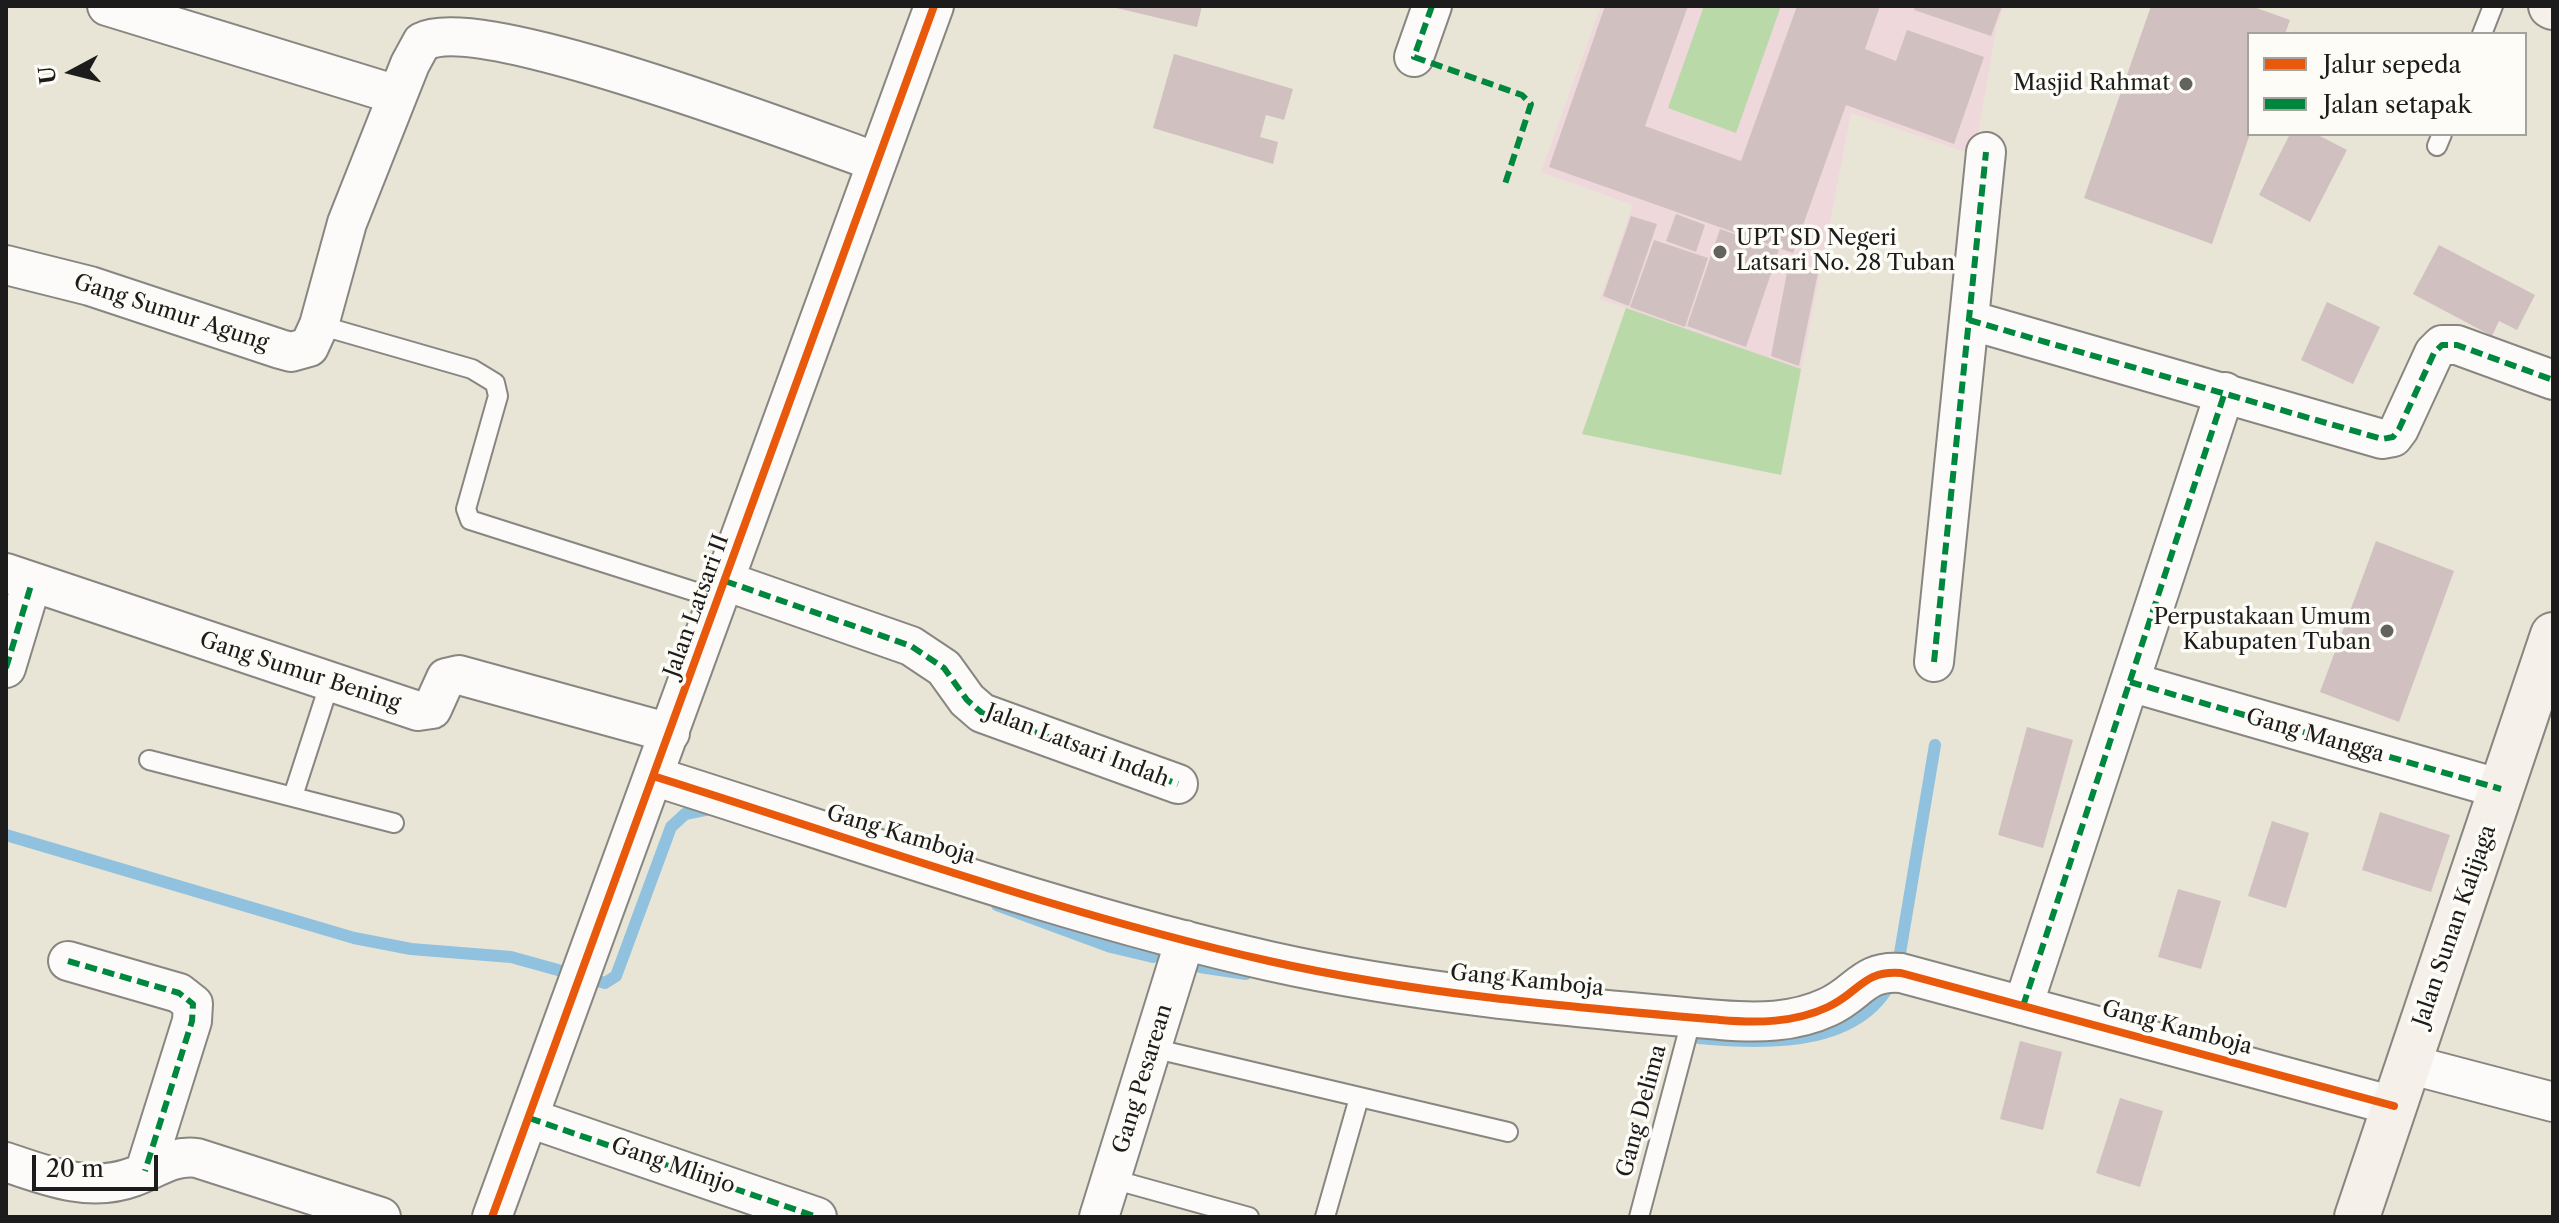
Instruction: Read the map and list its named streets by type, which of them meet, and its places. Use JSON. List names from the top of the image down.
{
  "streets": {
    "main road": ["Jalan Sunan Kalijaga"],
    "street": [
      "Gang Sumur Agung",
      "Jalan Latsari II",
      "Gang Sumur Bening",
      "Gang Mangga",
      "Jalan Latsari Indah",
      "Gang Kamboja",
      "Gang Pesarean",
      "Gang Mlinjo"
    ],
    "lane": ["Gang Delima"]
  },
  "crossings": [
    ["Gang Sumur Agung", "Jalan Latsari II"],
    ["Jalan Latsari II", "Gang Sumur Bening"],
    ["Jalan Latsari II", "Jalan Latsari Indah"],
    ["Jalan Latsari II", "Gang Kamboja"],
    ["Jalan Latsari II", "Gang Mlinjo"],
    ["Gang Mangga", "Jalan Sunan Kalijaga"],
    ["Gang Kamboja", "Jalan Sunan Kalijaga"],
    ["Gang Kamboja", "Gang Pesarean"],
    ["Gang Kamboja", "Gang Delima"]
  ],
  "places": ["Masjid Rahmat", "UPT SD Negeri Latsari No. 28 Tuban", "Perpustakaan Umum Kabupaten Tuban"],
  "legend": ["Jalur sepeda", "Jalan setapak"],
  "scale_bar": "20 m",
  "north": "left"
}
